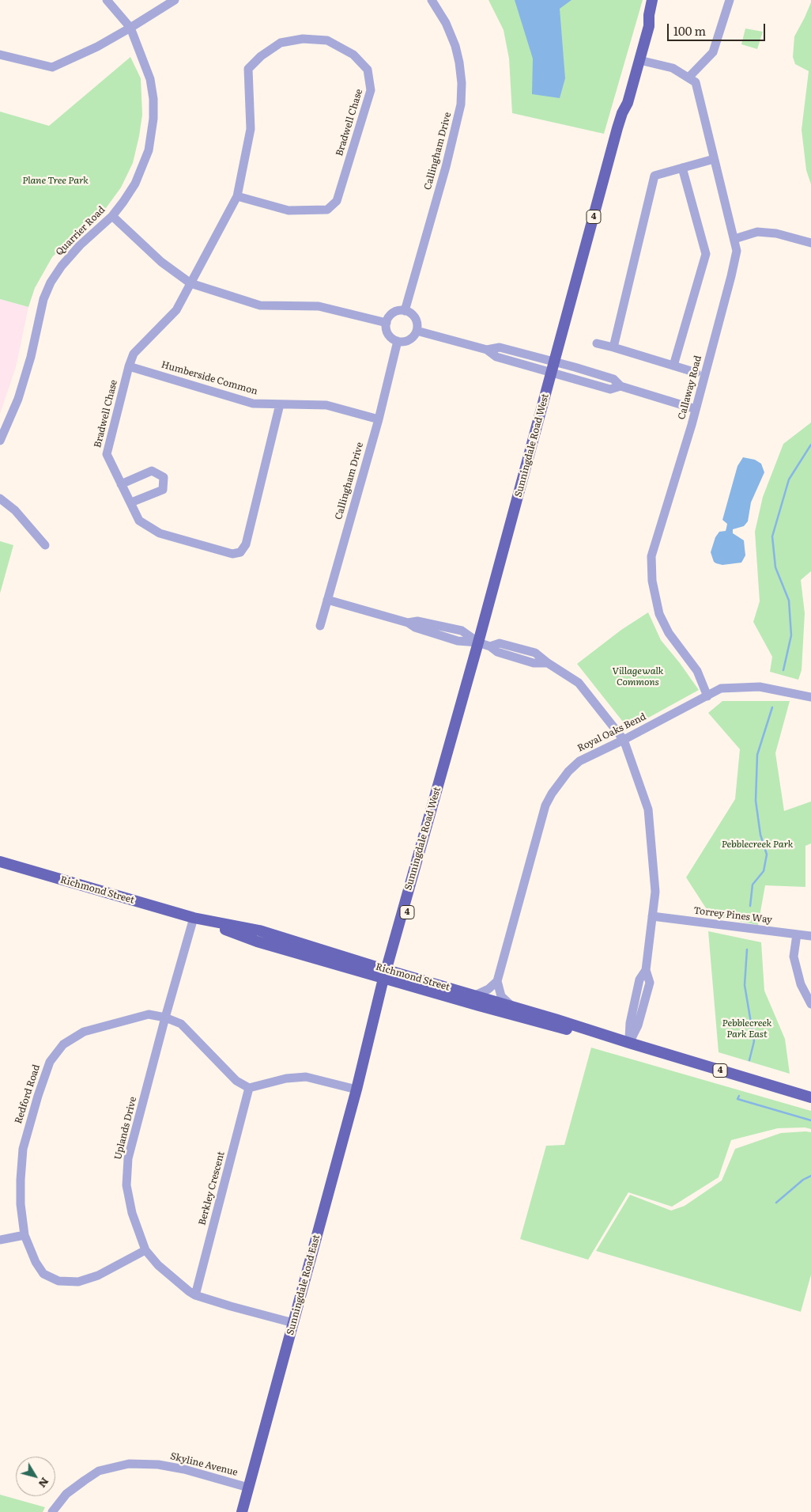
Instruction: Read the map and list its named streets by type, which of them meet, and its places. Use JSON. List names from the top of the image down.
{
  "streets": {
    "main road": [
      "4",
      "Sunningdale Road West",
      "Richmond Street",
      "Sunningdale Road East"
    ],
    "street": [
      "Bradwell Chase",
      "Callingham Drive",
      "Quarrier Road",
      "Humberside Common",
      "Callaway Road",
      "Royal Oaks Bend",
      "Torrey Pines Way",
      "Redford Road",
      "Uplands Drive",
      "Berkley Crescent",
      "Skyline Avenue"
    ]
  },
  "crossings": [
    ["Bradwell Chase", "Humberside Common"],
    ["Callingham Drive", "Humberside Common"],
    ["Callaway Road", "Sunningdale Road West"],
    ["Callaway Road", "Royal Oaks Bend"],
    ["Sunningdale Road West", "Richmond Street"],
    ["Sunningdale Road West", "Sunningdale Road East"],
    ["Richmond Street", "Uplands Drive"],
    ["Richmond Street", "Sunningdale Road East"],
    ["Redford Road", "Uplands Drive"],
    ["Redford Road", "Berkley Crescent"],
    ["Uplands Drive", "Berkley Crescent"],
    ["Uplands Drive", "Sunningdale Road East"],
    ["Sunningdale Road East", "Skyline Avenue"]
  ],
  "parks": [
    "Plane Tree Park",
    "Villagewalk Commons",
    "Pebblecreek Park",
    "Pebblecreek Park East"
  ],
  "scale_bar": "100 m",
  "north": "bottom right"
}
